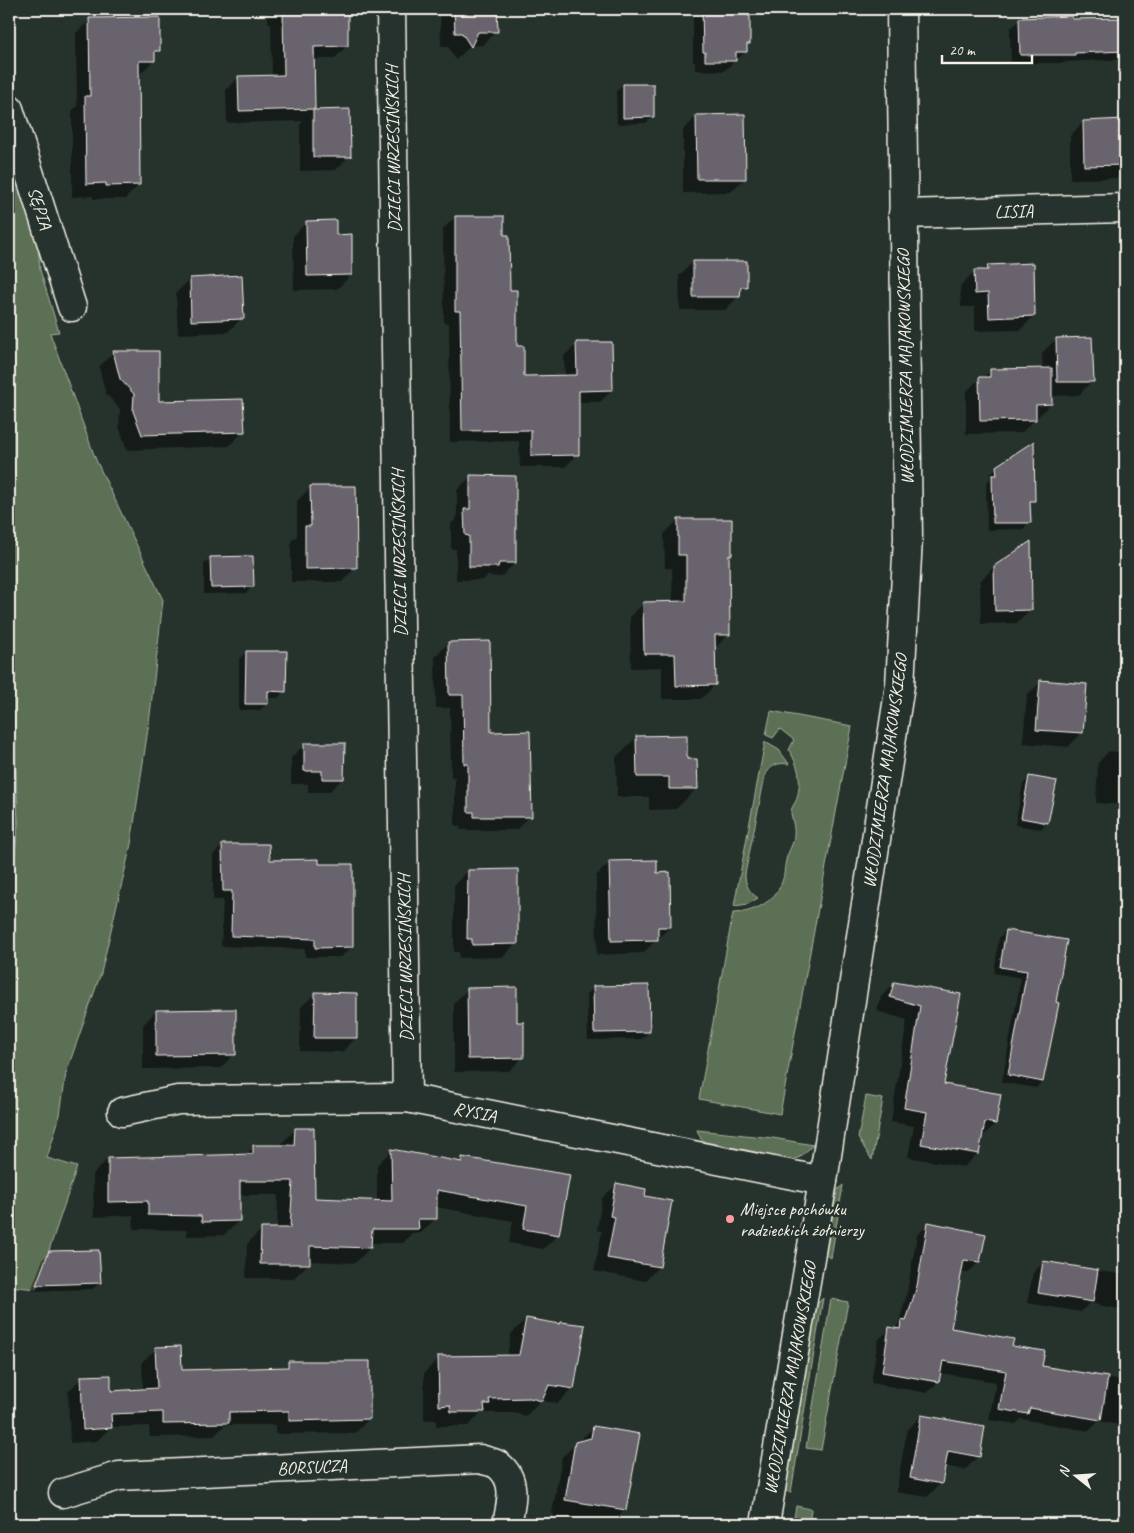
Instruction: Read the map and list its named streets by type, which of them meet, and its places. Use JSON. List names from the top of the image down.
{
  "streets": {
    "street": [
      "DZIECI WRZESIŃSKICH",
      "SĘPIA",
      "LISIA",
      "WŁODZIMIERZA MAJAKOWSKIEGO",
      "RYSIA",
      "BORSUCZA"
    ]
  },
  "crossings": [
    ["DZIECI WRZESIŃSKICH", "RYSIA"],
    ["LISIA", "WŁODZIMIERZA MAJAKOWSKIEGO"],
    ["WŁODZIMIERZA MAJAKOWSKIEGO", "RYSIA"]
  ],
  "places": ["Miejsce pochówku radzieckich żołnierzy"],
  "scale_bar": "20 m",
  "north": "left"
}
